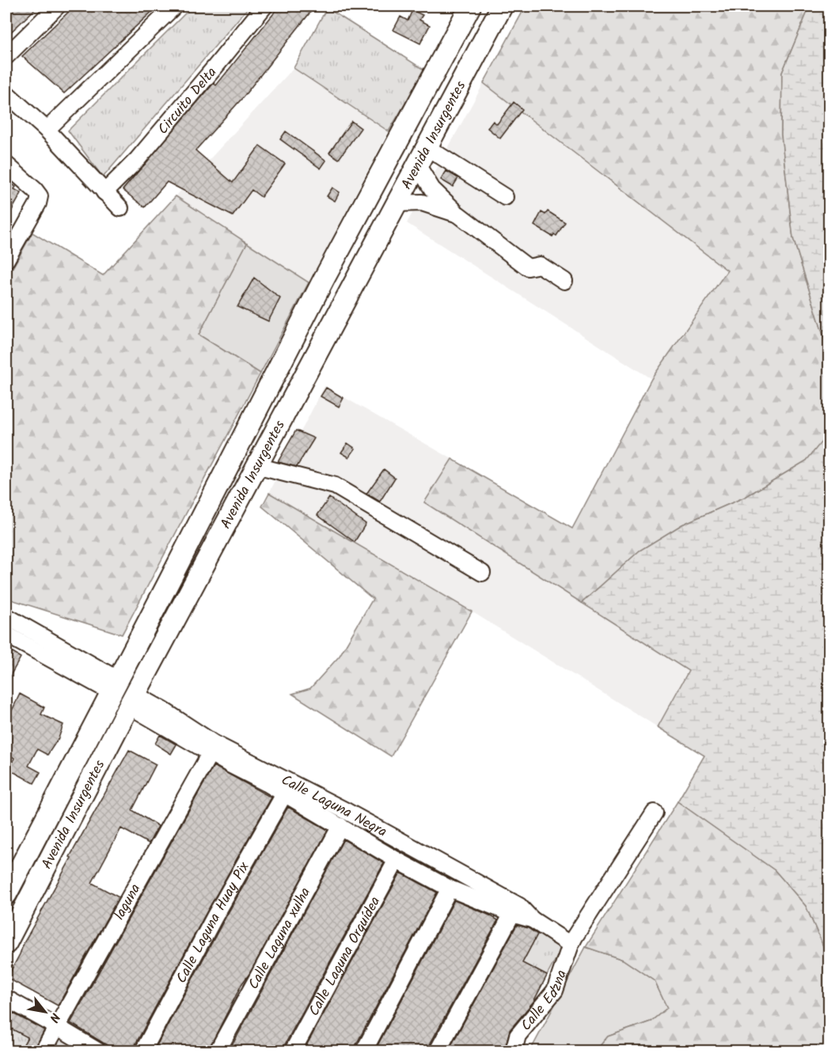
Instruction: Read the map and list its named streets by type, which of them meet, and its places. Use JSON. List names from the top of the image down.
{
  "streets": {
    "main road": ["Avenida Insurgentes"],
    "street": [
      "Circuito Delta",
      "Calle Laguna Negra",
      "laguna",
      "Calle Laguna Huay Pix",
      "Calle Laguna xulha",
      "Calle Laguna Orquídea",
      "Calle Edzna"
    ]
  },
  "crossings": [
    ["Avenida Insurgentes", "Calle Laguna Negra"],
    ["Calle Laguna Negra", "laguna"],
    ["Calle Laguna Negra", "Calle Laguna Huay Pix"],
    ["Calle Laguna Negra", "Calle Laguna xulha"],
    ["Calle Laguna Negra", "Calle Laguna Orquídea"],
    ["Calle Laguna Negra", "Calle Edzna"]
  ],
  "north": "bottom right"
}
